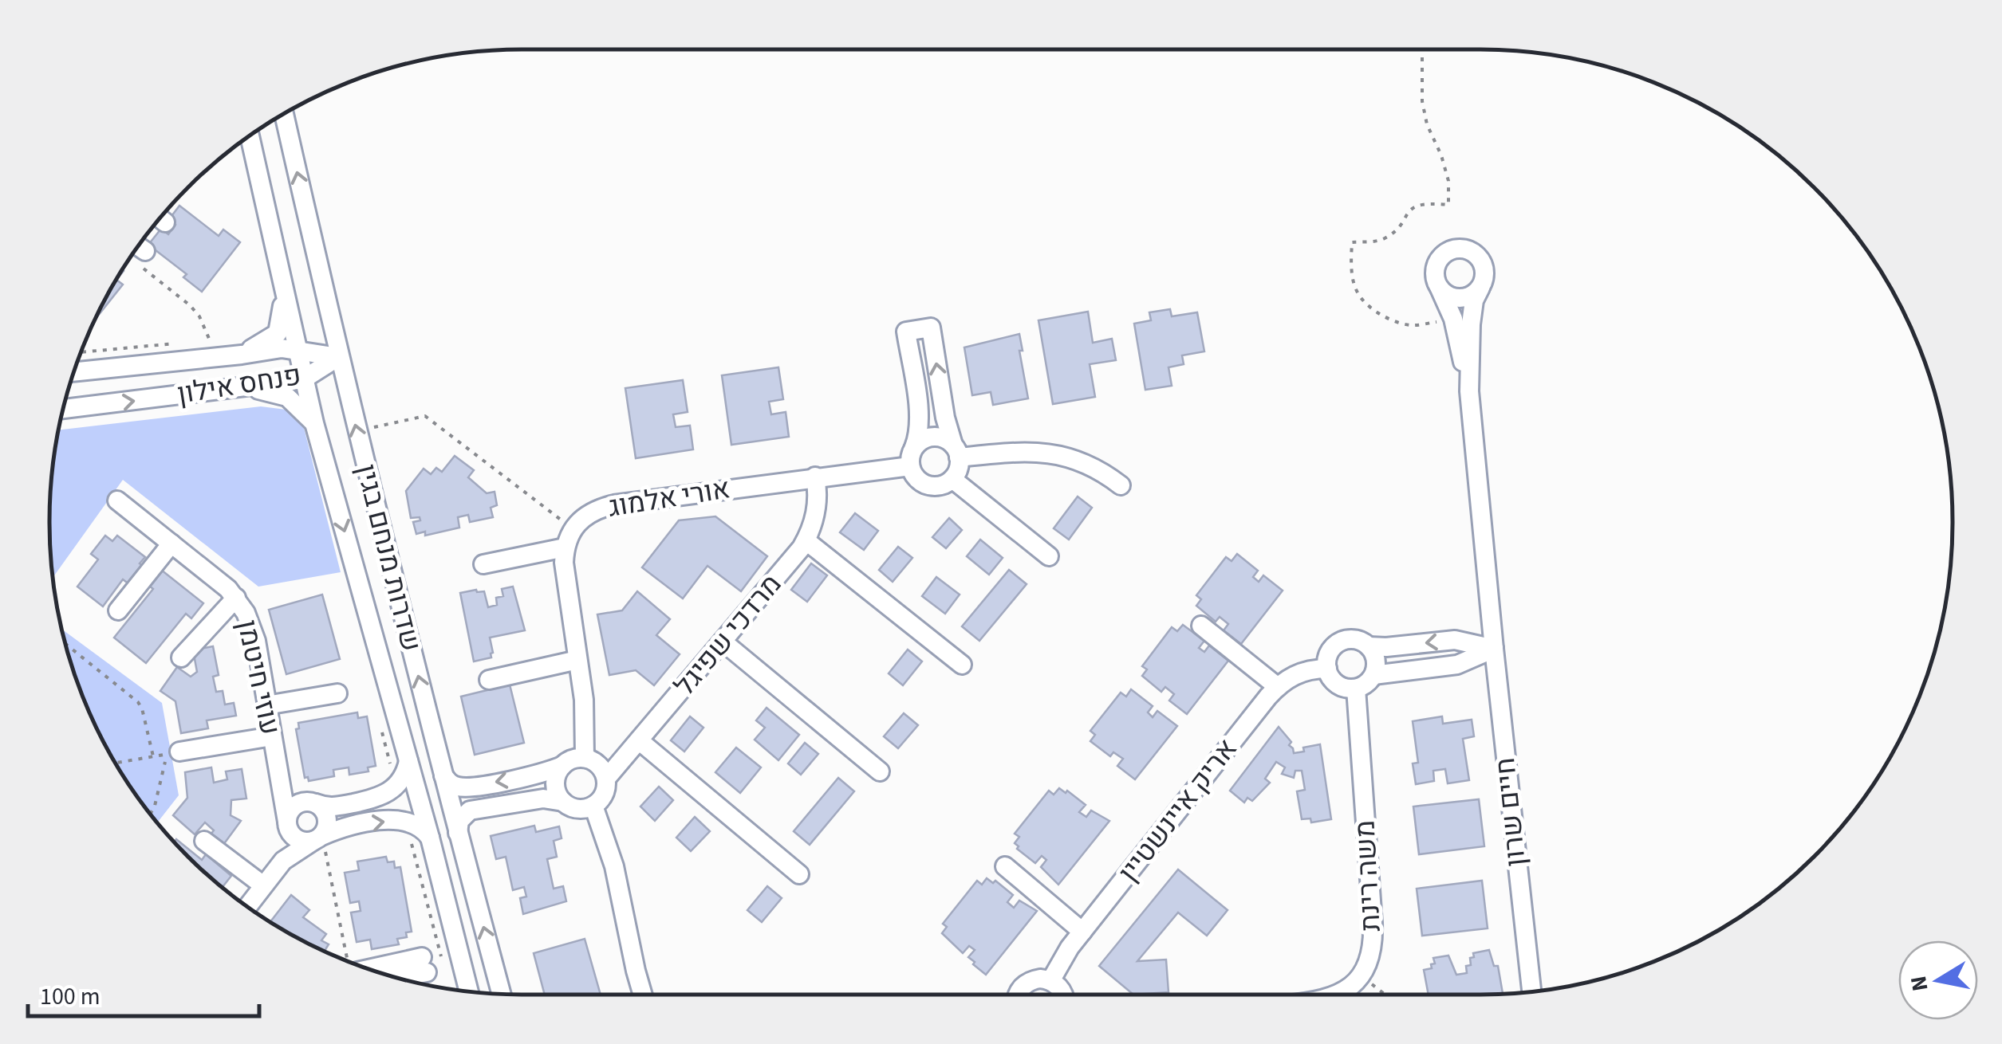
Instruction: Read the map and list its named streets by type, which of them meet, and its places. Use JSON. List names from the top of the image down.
{
  "streets": {
    "street": [
      "פנחס אילון",
      "אורי אלמוג",
      "שדרות מנחם בגין",
      "מרדכי שפיגל",
      "עוזי חיטמן",
      "אריק איינשטיין",
      "חיים שרון",
      "משה רינת"
    ]
  },
  "crossings": [
    ["פנחס אילון", "שדרות מנחם בגין"],
    ["אורי אלמוג", "מרדכי שפיגל"],
    ["אריק איינשטיין", "משה רינת"]
  ],
  "scale_bar": "100 m",
  "north": "left"
}
